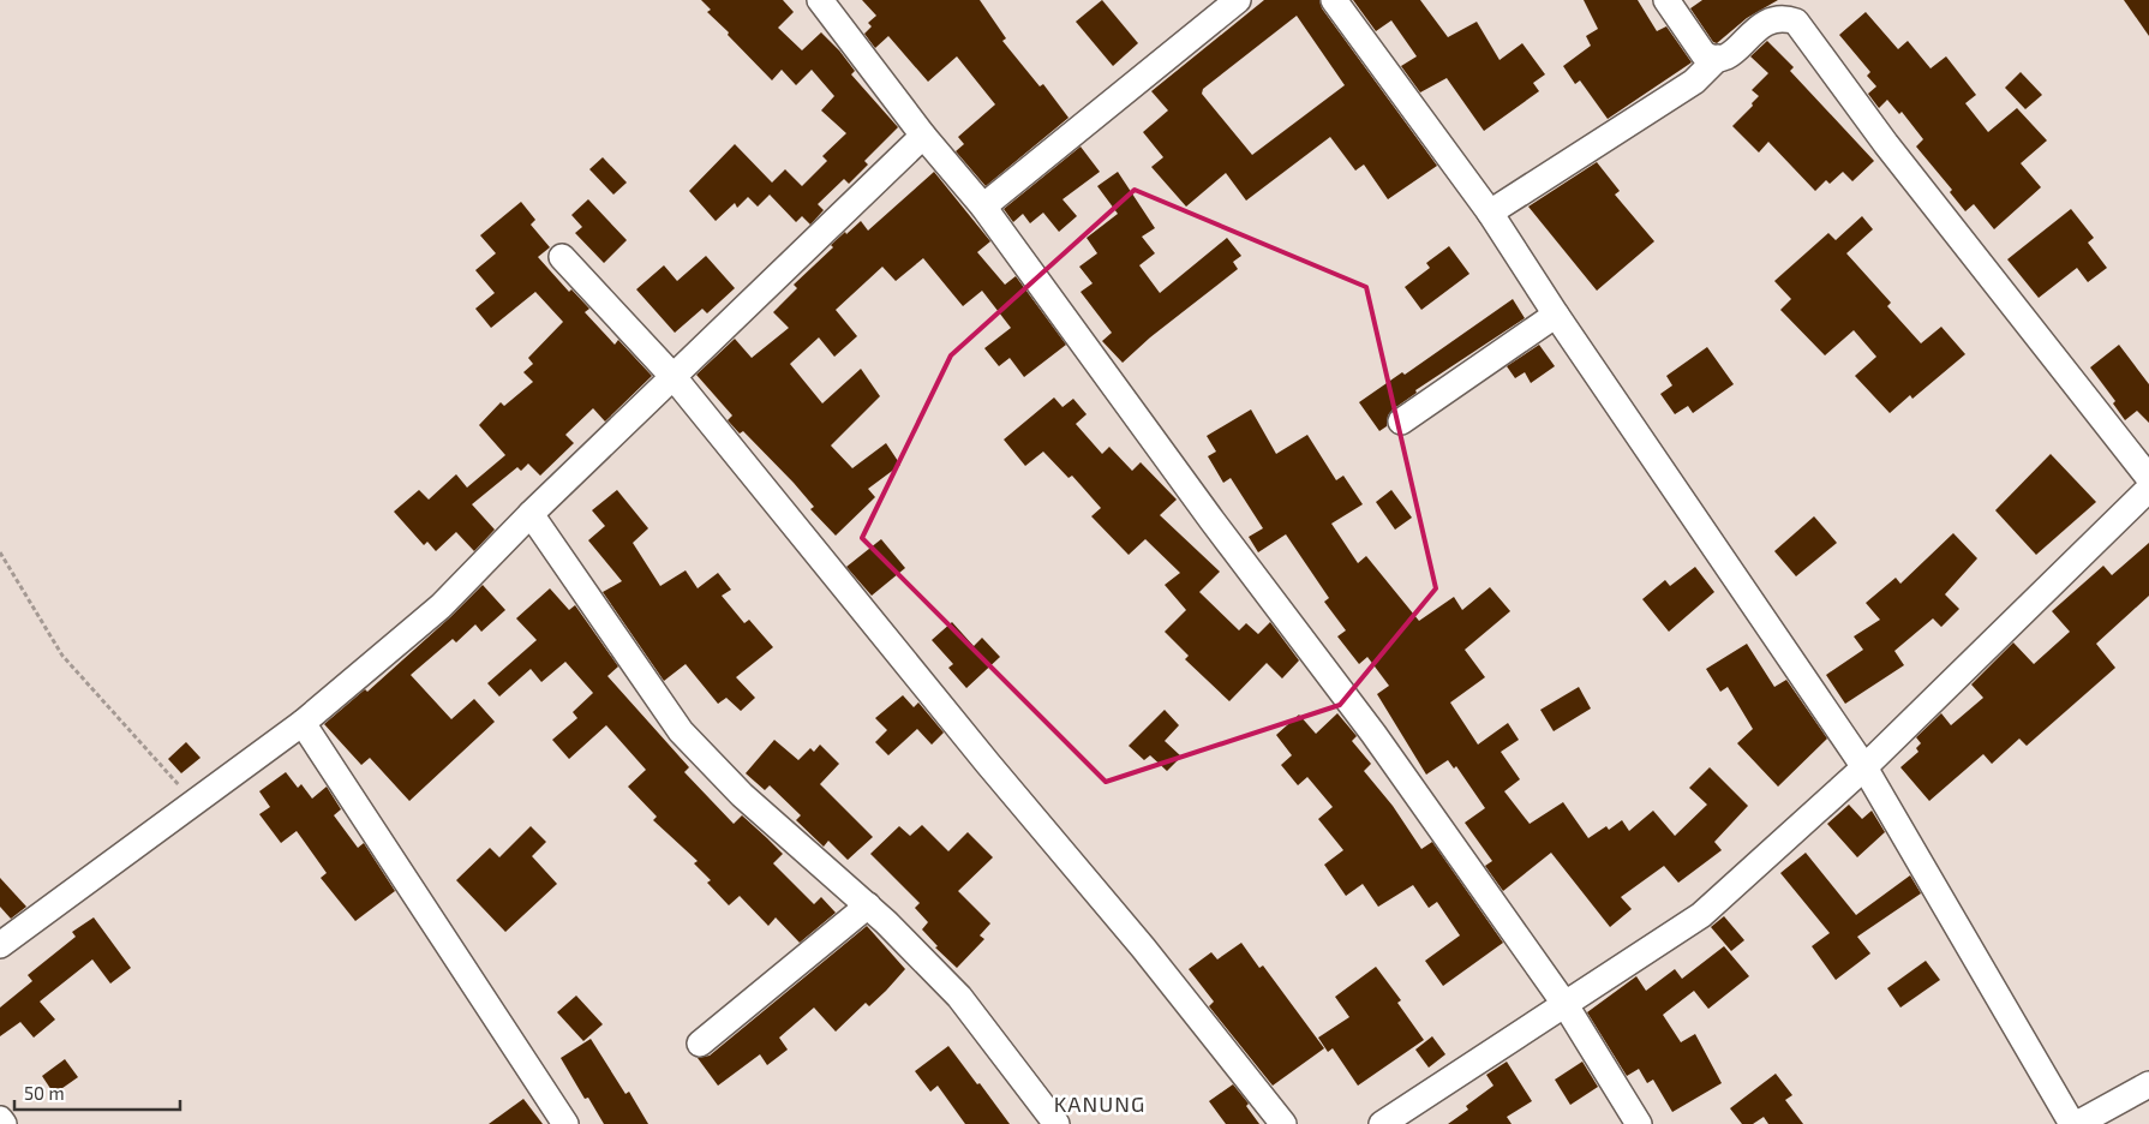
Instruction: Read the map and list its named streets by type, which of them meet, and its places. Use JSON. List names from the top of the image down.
{
  "districts": ["KANUNG"],
  "scale_bar": "50 m"
}
